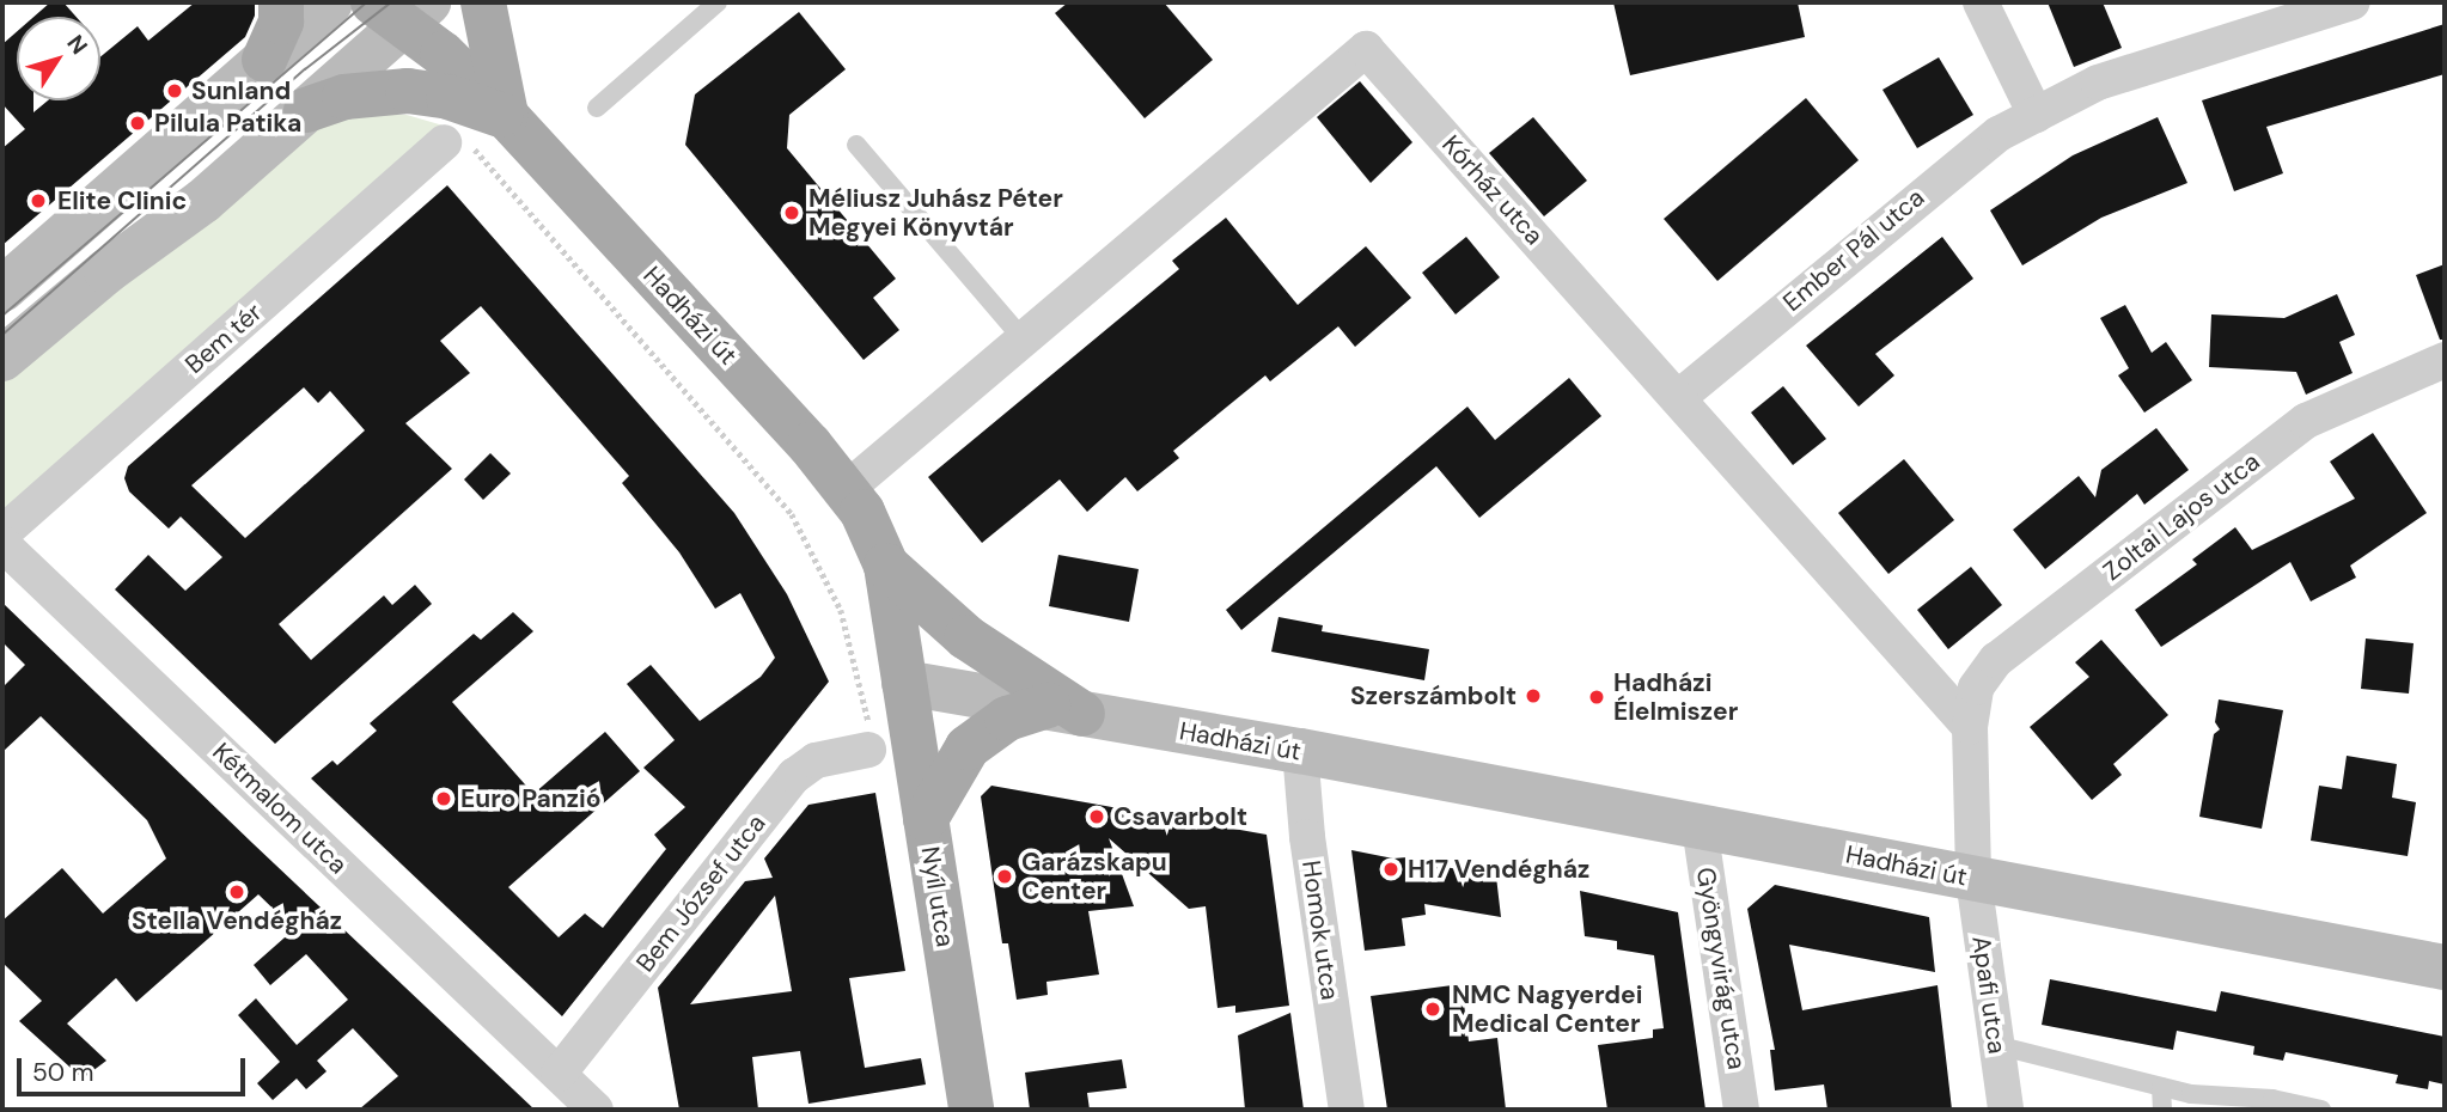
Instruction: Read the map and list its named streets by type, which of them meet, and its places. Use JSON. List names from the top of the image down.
{
  "streets": {
    "main road": ["Hadházi út", "Nyíl utca"],
    "street": [
      "Kórház utca",
      "Ember Pál utca",
      "Bem tér",
      "Zoltai Lajos utca",
      "Kétmalom utca",
      "Bem József utca",
      "Homok utca",
      "Gyöngyvirág utca",
      "Apafi utca"
    ]
  },
  "crossings": [
    ["Kórház utca", "Ember Pál utca"],
    ["Kórház utca", "Hadházi út"],
    ["Kórház utca", "Zoltai Lajos utca"],
    ["Hadházi út", "Nyíl utca"],
    ["Hadházi út", "Homok utca"],
    ["Hadházi út", "Gyöngyvirág utca"],
    ["Hadházi út", "Apafi utca"],
    ["Kétmalom utca", "Bem József utca"]
  ],
  "places": [
    "Sunland",
    "Pilula Patika",
    "Elite Clinic",
    "Méliusz Juhász Péter Megyei Könyvtár",
    "Szerszámbolt",
    "Hadházi Élelmiszer",
    "Euro Panzió",
    "Csavarbolt",
    "H17 Vendégház",
    "Garázskapu Center",
    "Stella Vendégház",
    "NMC Nagyerdei Medical Center"
  ],
  "scale_bar": "50 m",
  "north": "top right"
}
